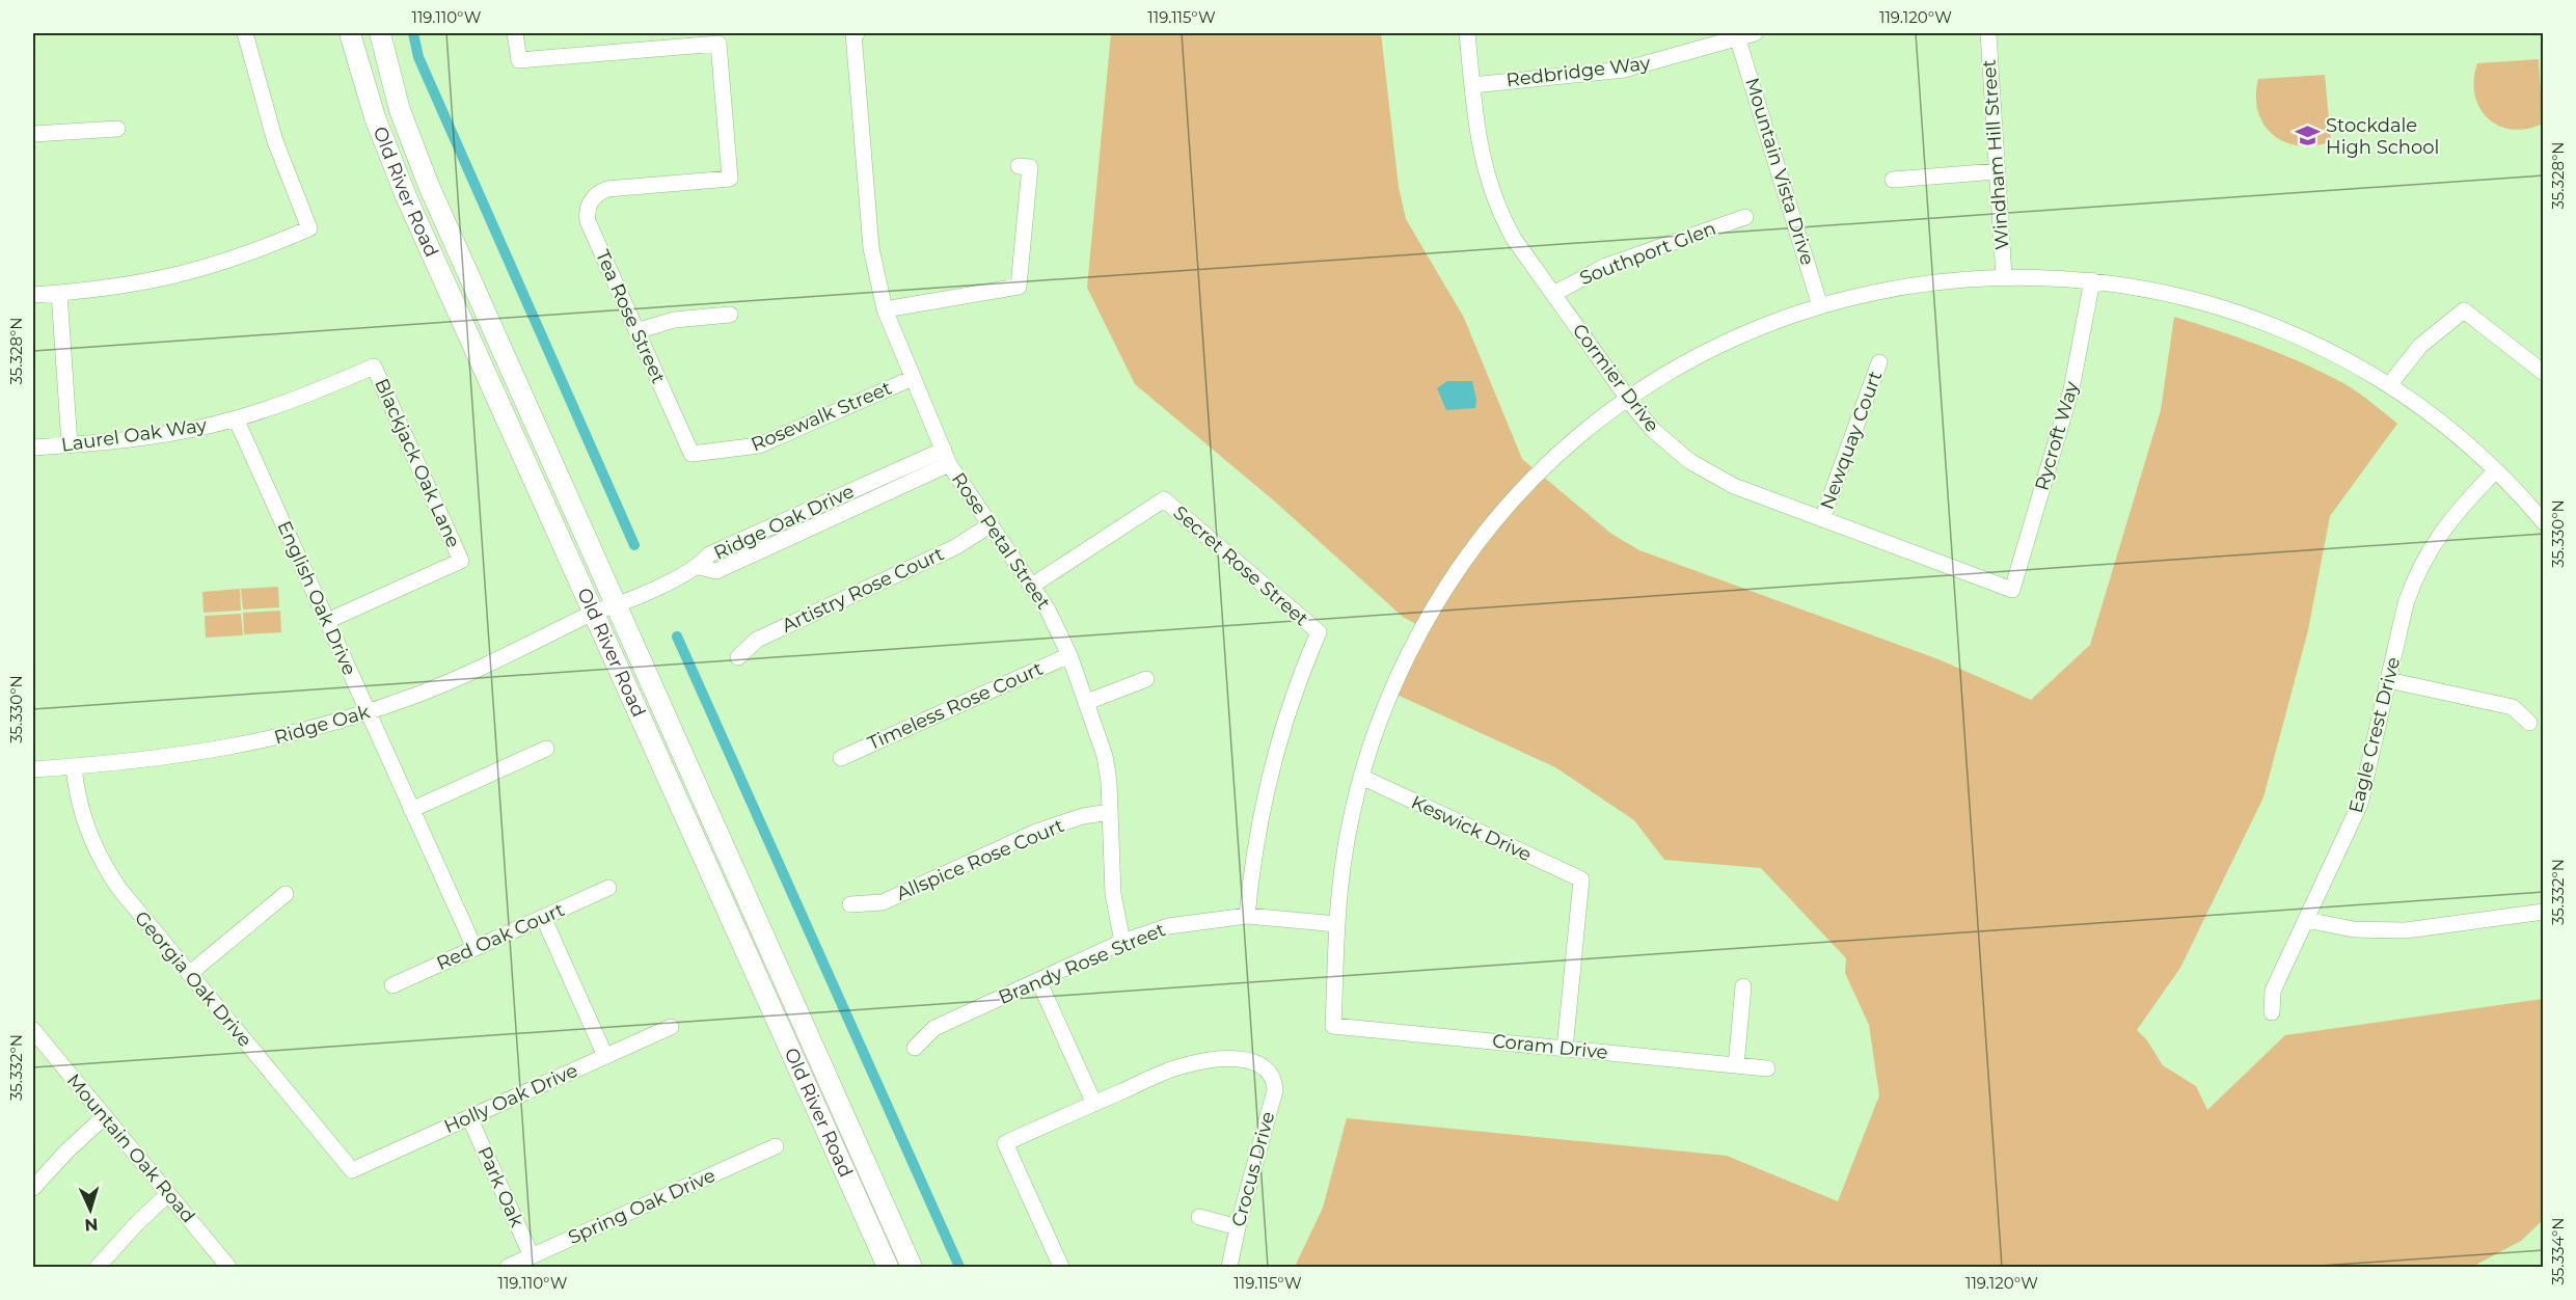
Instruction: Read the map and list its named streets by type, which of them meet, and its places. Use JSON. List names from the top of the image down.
{
  "streets": {
    "main road": ["Old River Road"],
    "street": [
      "Redbridge Way",
      "Windham Hill Street",
      "Mountain Vista Drive",
      "Southport Glen",
      "Tea Rose Street",
      "Cormier Drive",
      "Rosewalk Street",
      "Laurel Oak Way",
      "Rycroft Way",
      "Newquay Court",
      "Blackjack Oak Lane",
      "Ridge Oak Drive",
      "Rose Petal Street",
      "Secret Rose Street",
      "Artistry Rose Court",
      "English Oak Drive",
      "Timeless Rose Court",
      "Ridge Oak",
      "Eagle Crest Drive",
      "Keswick Drive",
      "Allspice Rose Court",
      "Red Oak Court",
      "Brandy Rose Street",
      "Georgia Oak Drive",
      "Coram Drive",
      "Holly Oak Drive",
      "Mountain Oak Road",
      "Crocus Drive",
      "Park Oak",
      "Spring Oak Drive"
    ]
  },
  "crossings": [
    ["Redbridge Way", "Mountain Vista Drive"],
    ["Redbridge Way", "Cormier Drive"],
    ["Old River Road", "Ridge Oak Drive"],
    ["Old River Road", "Ridge Oak"],
    ["Southport Glen", "Cormier Drive"],
    ["Tea Rose Street", "Rosewalk Street"],
    ["Cormier Drive", "Rycroft Way"],
    ["Cormier Drive", "Newquay Court"],
    ["Rosewalk Street", "Rose Petal Street"],
    ["Laurel Oak Way", "Blackjack Oak Lane"],
    ["Laurel Oak Way", "English Oak Drive"],
    ["Blackjack Oak Lane", "English Oak Drive"],
    ["Ridge Oak Drive", "Rose Petal Street"],
    ["Ridge Oak Drive", "Ridge Oak"],
    ["Rose Petal Street", "Secret Rose Street"],
    ["Rose Petal Street", "Artistry Rose Court"],
    ["Rose Petal Street", "Timeless Rose Court"],
    ["Rose Petal Street", "Allspice Rose Court"],
    ["Rose Petal Street", "Brandy Rose Street"],
    ["Secret Rose Street", "Brandy Rose Street"],
    ["English Oak Drive", "Ridge Oak"],
    ["English Oak Drive", "Red Oak Court"],
    ["Ridge Oak", "Georgia Oak Drive"],
    ["Keswick Drive", "Coram Drive"],
    ["Brandy Rose Street", "Coram Drive"],
    ["Georgia Oak Drive", "Holly Oak Drive"],
    ["Holly Oak Drive", "Park Oak"],
    ["Park Oak", "Spring Oak Drive"]
  ],
  "places": {
    "school or university": ["Stockdale High School"]
  },
  "north": "bottom",
  "coordinates": [
    "119.110°W",
    "119.115°W",
    "119.120°W",
    "35.328°N",
    "35.330°N",
    "35.332°N",
    "35.334°N"
  ]
}
